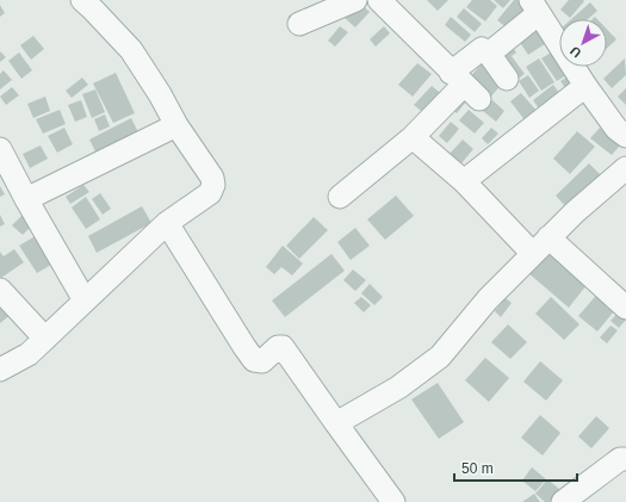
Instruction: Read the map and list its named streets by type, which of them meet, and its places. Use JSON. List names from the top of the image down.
{
  "scale_bar": "50 m",
  "north": "bottom left"
}
